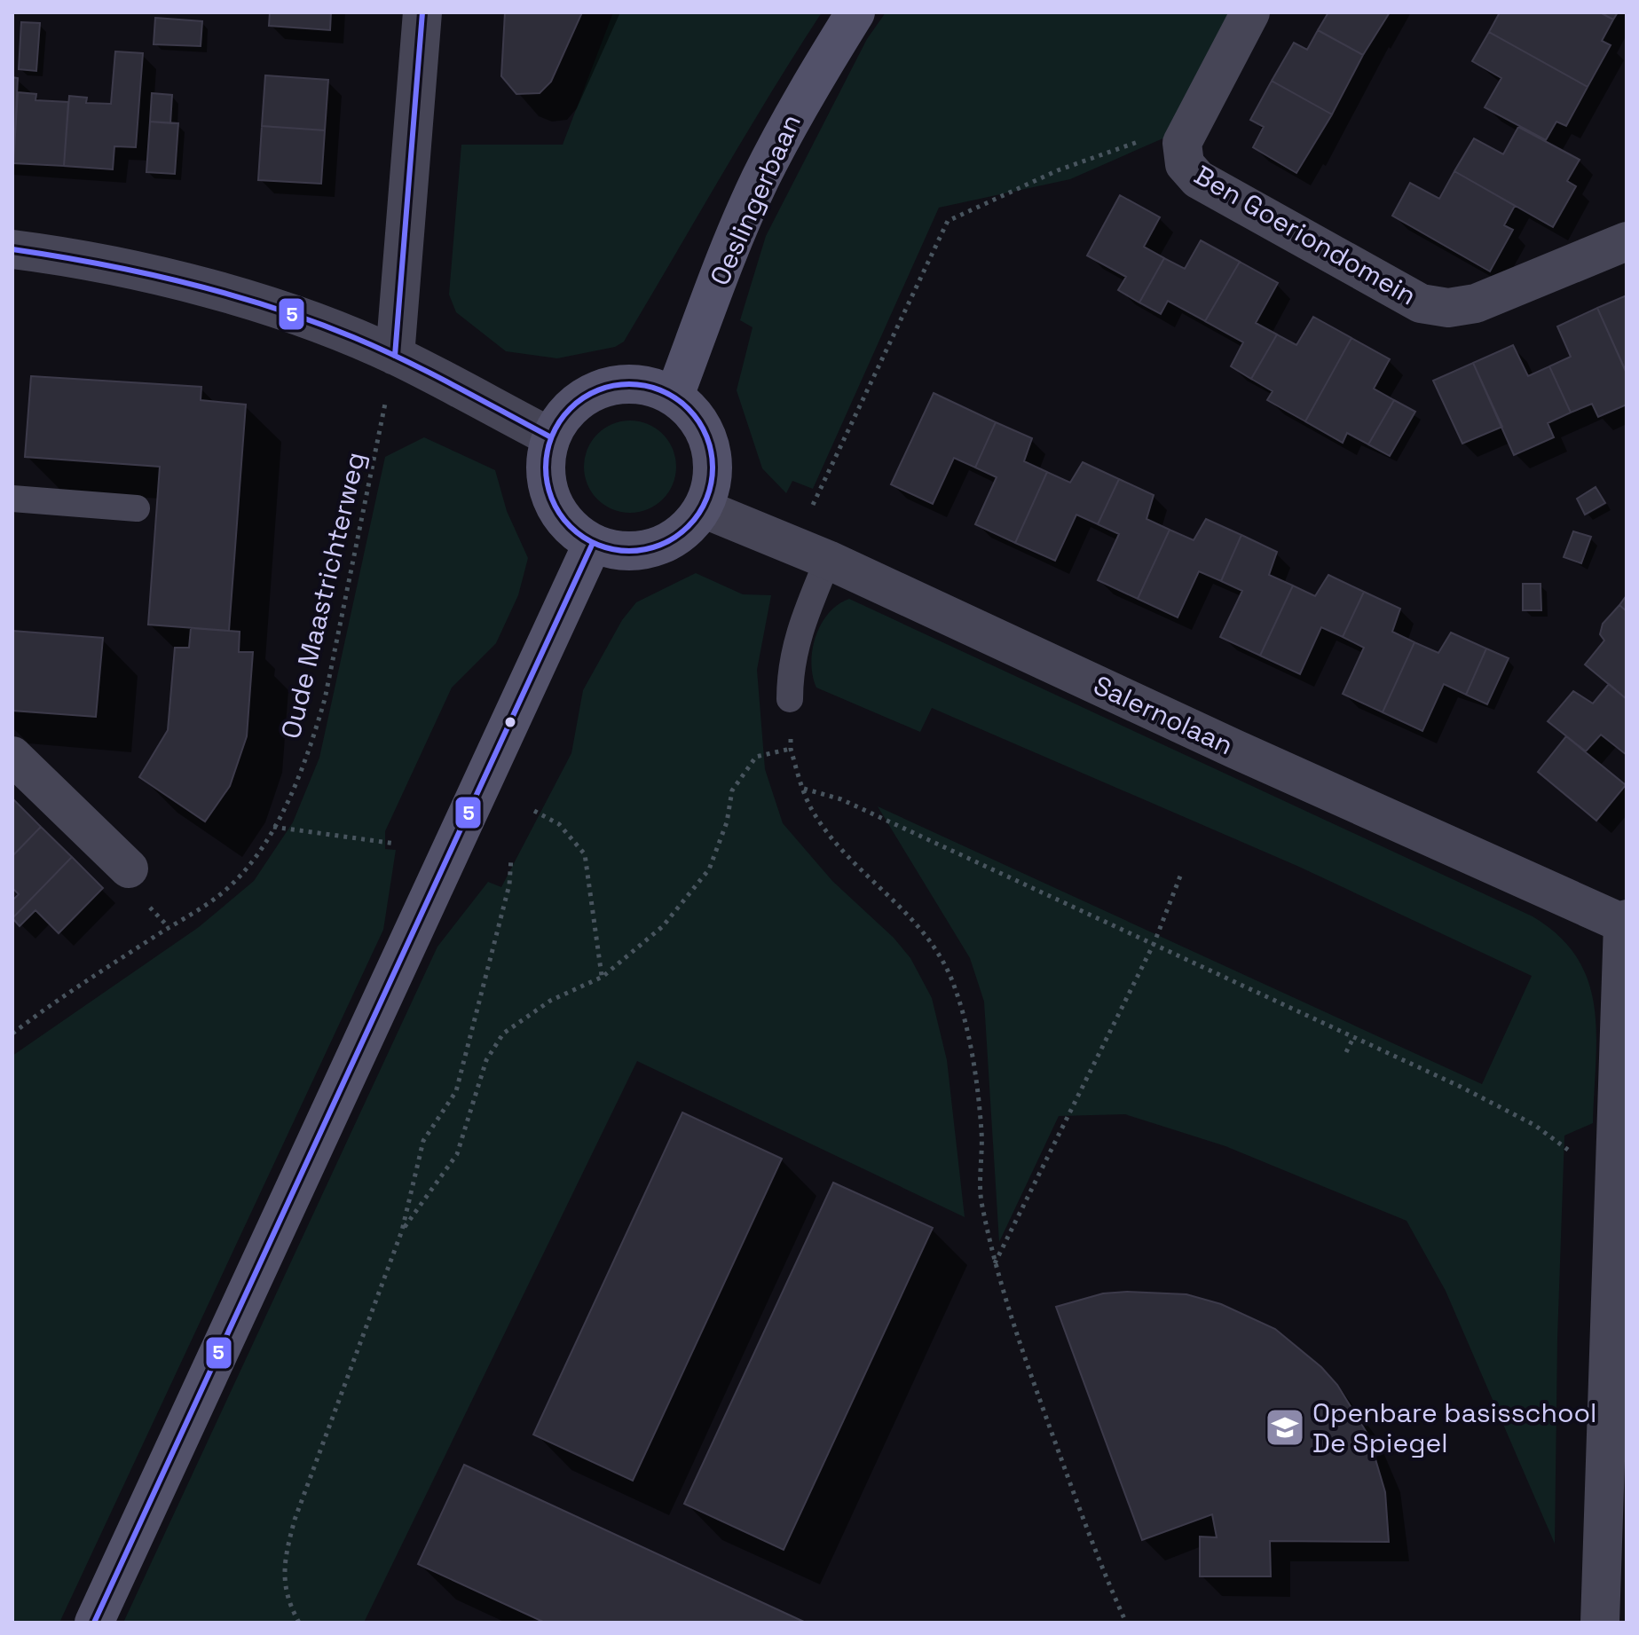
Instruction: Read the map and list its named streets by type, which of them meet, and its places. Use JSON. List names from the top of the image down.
{
  "streets": {
    "main road": ["Oeslingerbaan"],
    "street": ["Ben Goeriondomein", "Salernolaan"],
    "path": ["Oude Maastrichterweg"]
  },
  "crossings": [
    ["Oeslingerbaan", "Salernolaan"]
  ],
  "places": {
    "school or university": ["Openbare basisschool De Spiegel"]
  },
  "lines": ["transit line 5"]
}
